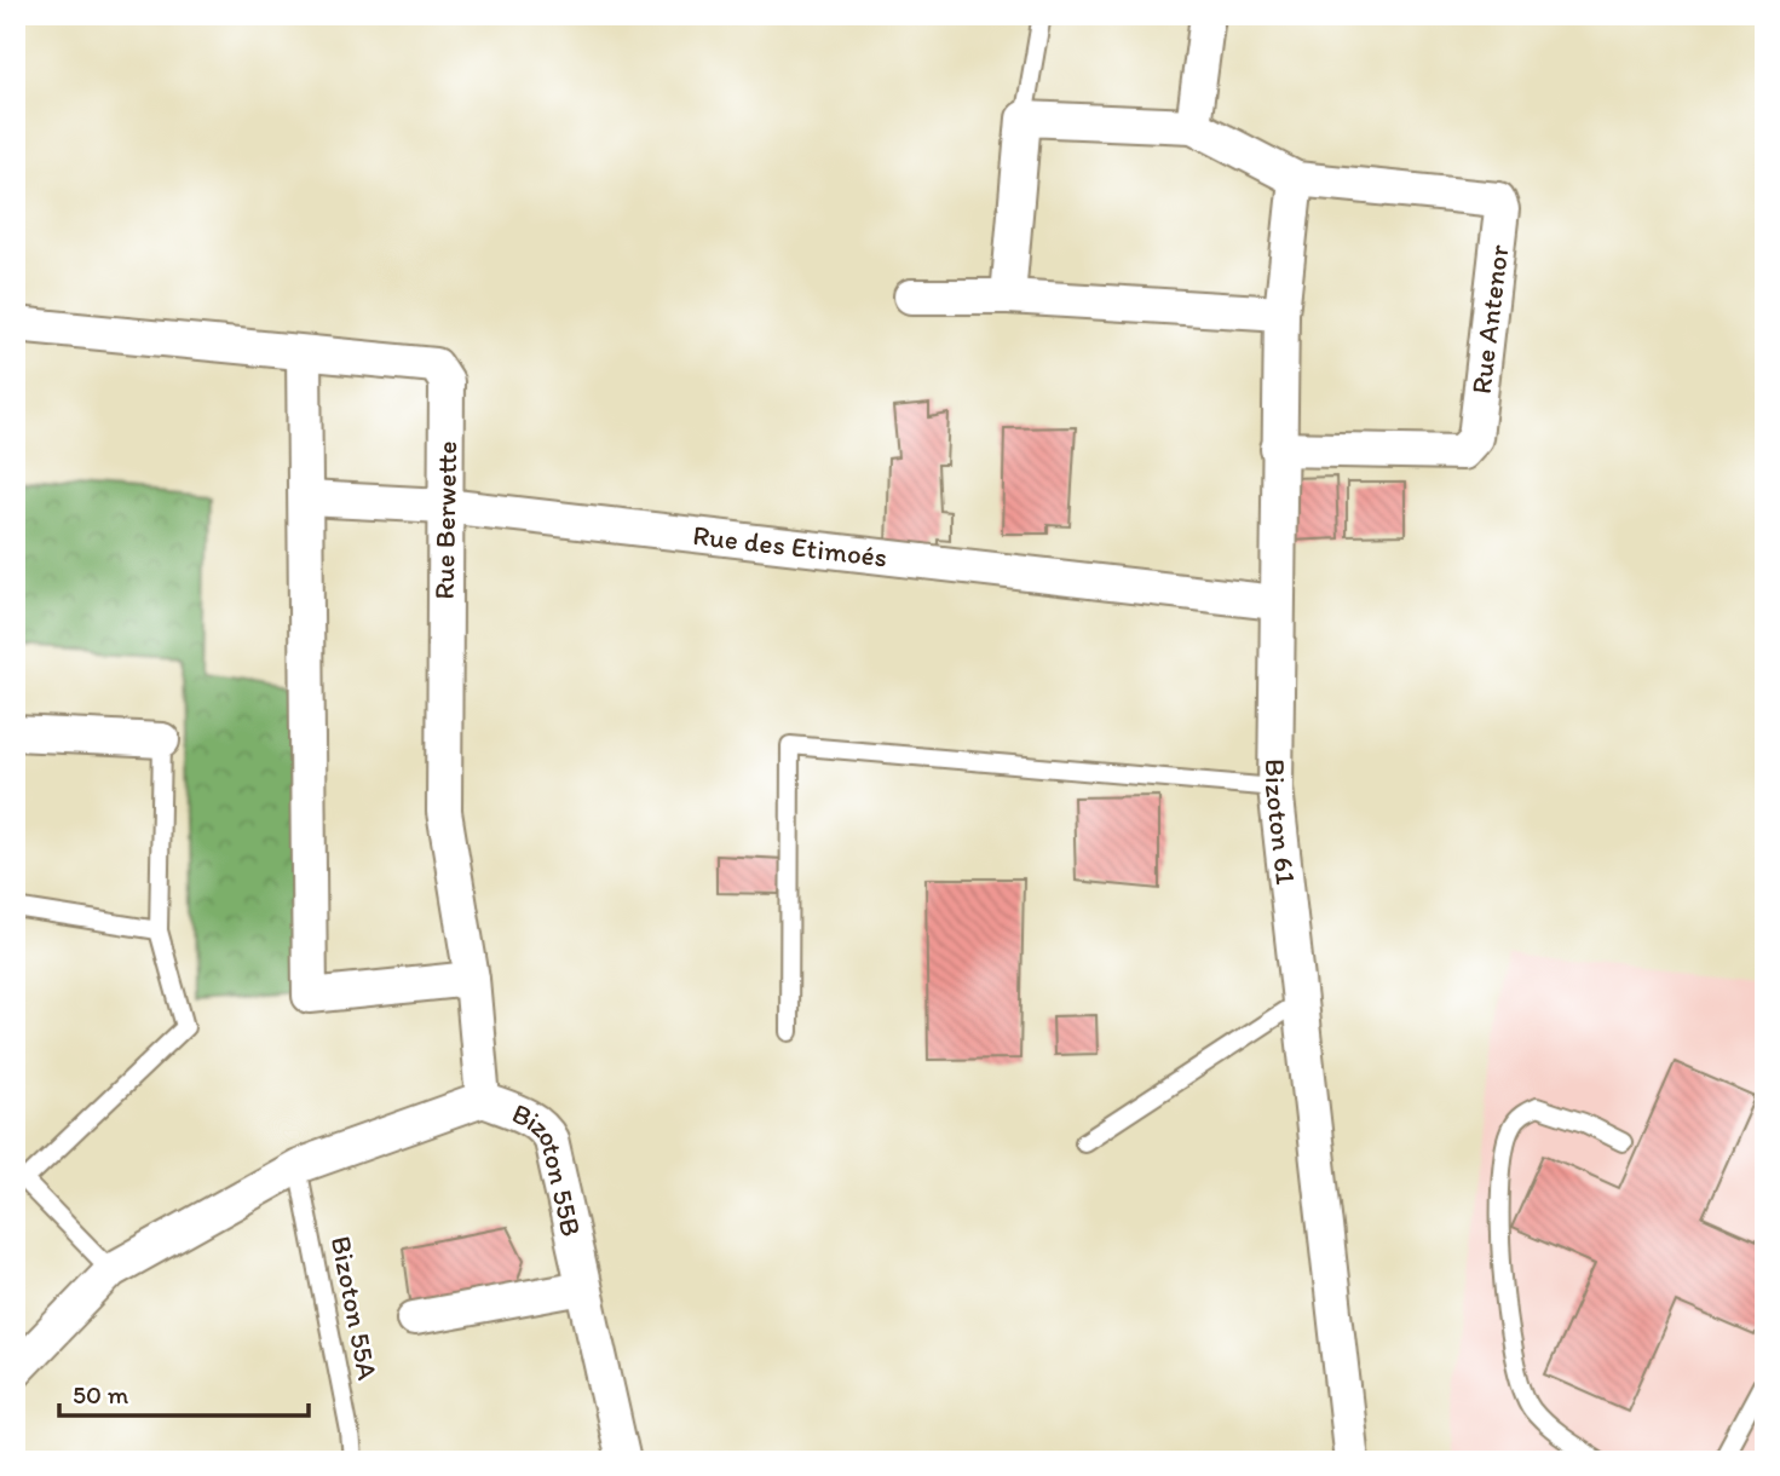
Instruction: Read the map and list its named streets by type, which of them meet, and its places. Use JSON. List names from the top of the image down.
{
  "streets": {
    "street": [
      "Rue Antenor",
      "Rue Berwette",
      "Rue des Etimoés",
      "Bizoton 61",
      "Bizoton 55B"
    ],
    "lane": ["Bizoton 55A"]
  },
  "crossings": [
    ["Rue Antenor", "Bizoton 61"],
    ["Rue Berwette", "Rue des Etimoés"],
    ["Rue Berwette", "Bizoton 55B"],
    ["Rue des Etimoés", "Bizoton 61"],
    ["Bizoton 55B", "Bizoton 55A"]
  ],
  "scale_bar": "50 m"
}
